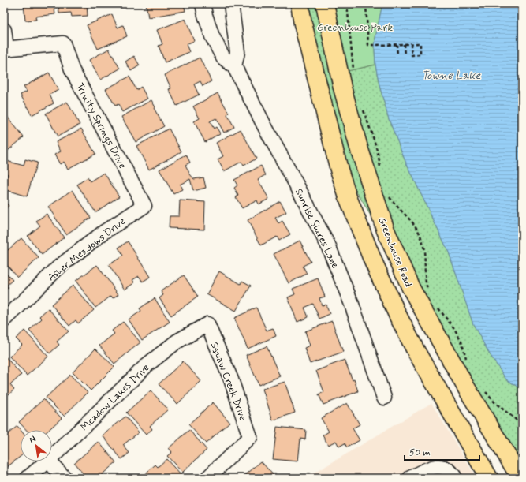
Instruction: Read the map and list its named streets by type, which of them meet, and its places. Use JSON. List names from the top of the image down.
{
  "streets": {
    "main road": ["Greenhouse Road"],
    "street": [
      "Trinity Springs Drive",
      "Sunrise Shores Lane",
      "Asher Meadows Drive",
      "Squaw Creek Drive",
      "Meadow Lakes Drive"
    ]
  },
  "crossings": [
    ["Trinity Springs Drive", "Asher Meadows Drive"],
    ["Squaw Creek Drive", "Meadow Lakes Drive"]
  ],
  "water": ["Towne Lake"],
  "parks": ["Greenhouse Park"],
  "scale_bar": "50 m",
  "north": "top left"
}
